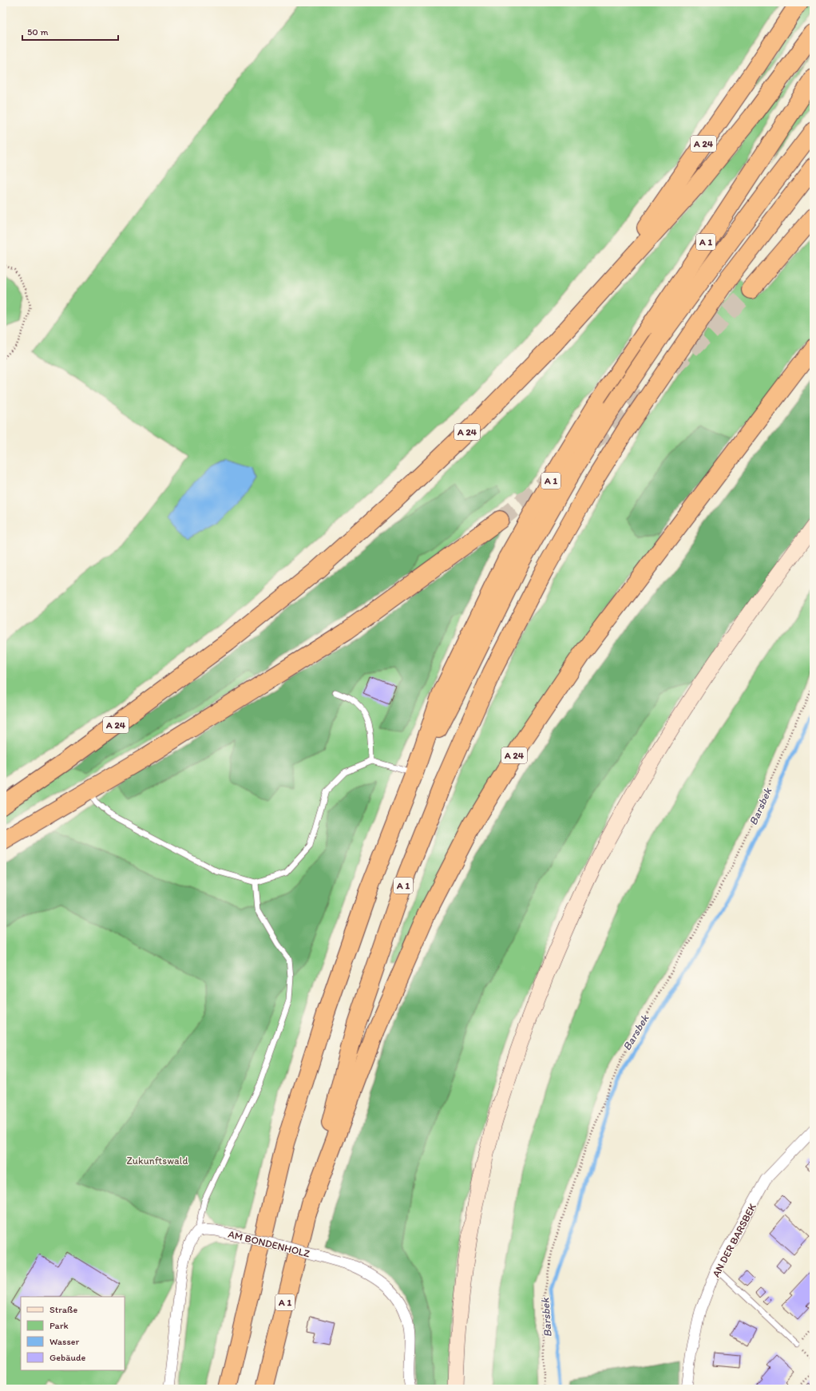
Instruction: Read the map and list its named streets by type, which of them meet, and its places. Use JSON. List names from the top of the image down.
{
  "streets": {
    "highway": ["A 24", "A 1"],
    "street": ["AN DER BARSBEK", "AM BONDENHOLZ"]
  },
  "crossings": [
    ["A 24", "A 1"]
  ],
  "water": ["Barsbek"],
  "parks": ["Zukunftswald"],
  "legend": [
    "Straße",
    "Park",
    "Wasser",
    "Gebäude"
  ],
  "scale_bar": "50 m"
}
